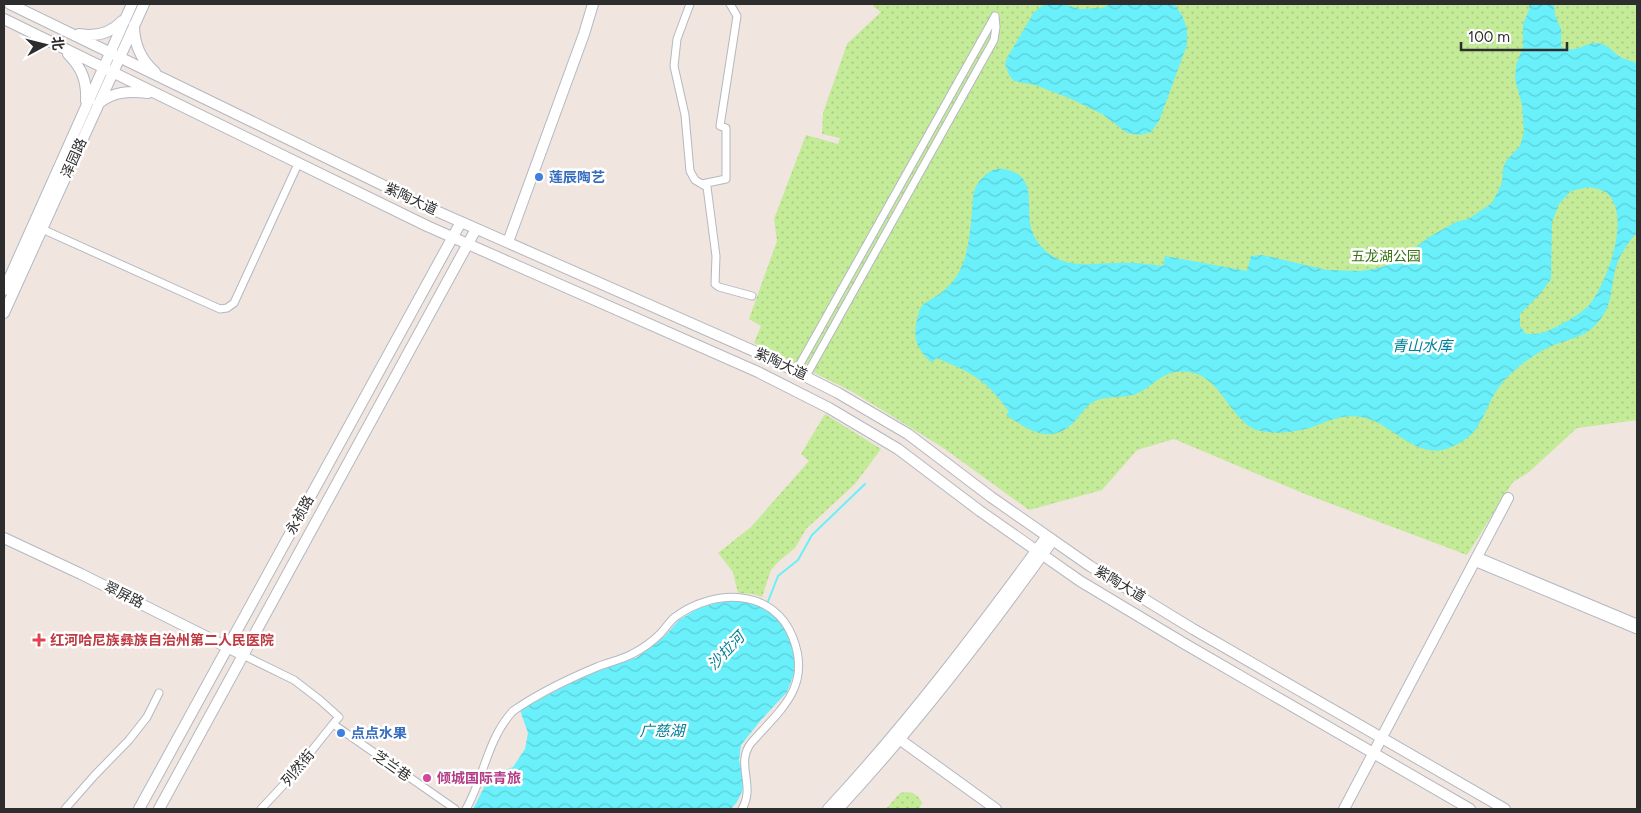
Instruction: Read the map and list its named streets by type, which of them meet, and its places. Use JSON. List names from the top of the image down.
{
  "streets": {
    "main road": [
      "泽园路",
      "紫陶大道",
      "永祯路",
      "翠屏路"
    ],
    "street": ["芝兰巷", "列然街"]
  },
  "crossings": [
    ["泽园路", "紫陶大道"],
    ["紫陶大道", "永祯路"],
    ["永祯路", "翠屏路"],
    ["芝兰巷", "列然街"]
  ],
  "water": ["青山水库", "沙拉河", "广慈湖"],
  "parks": ["五龙湖公园"],
  "places": {
    "other": ["莲辰陶艺", "点点水果", "倾城国际青旅"],
    "health": ["红河哈尼族彝族自治州第二人民医院"]
  },
  "scale_bar": "100 m",
  "north": "right"
}
